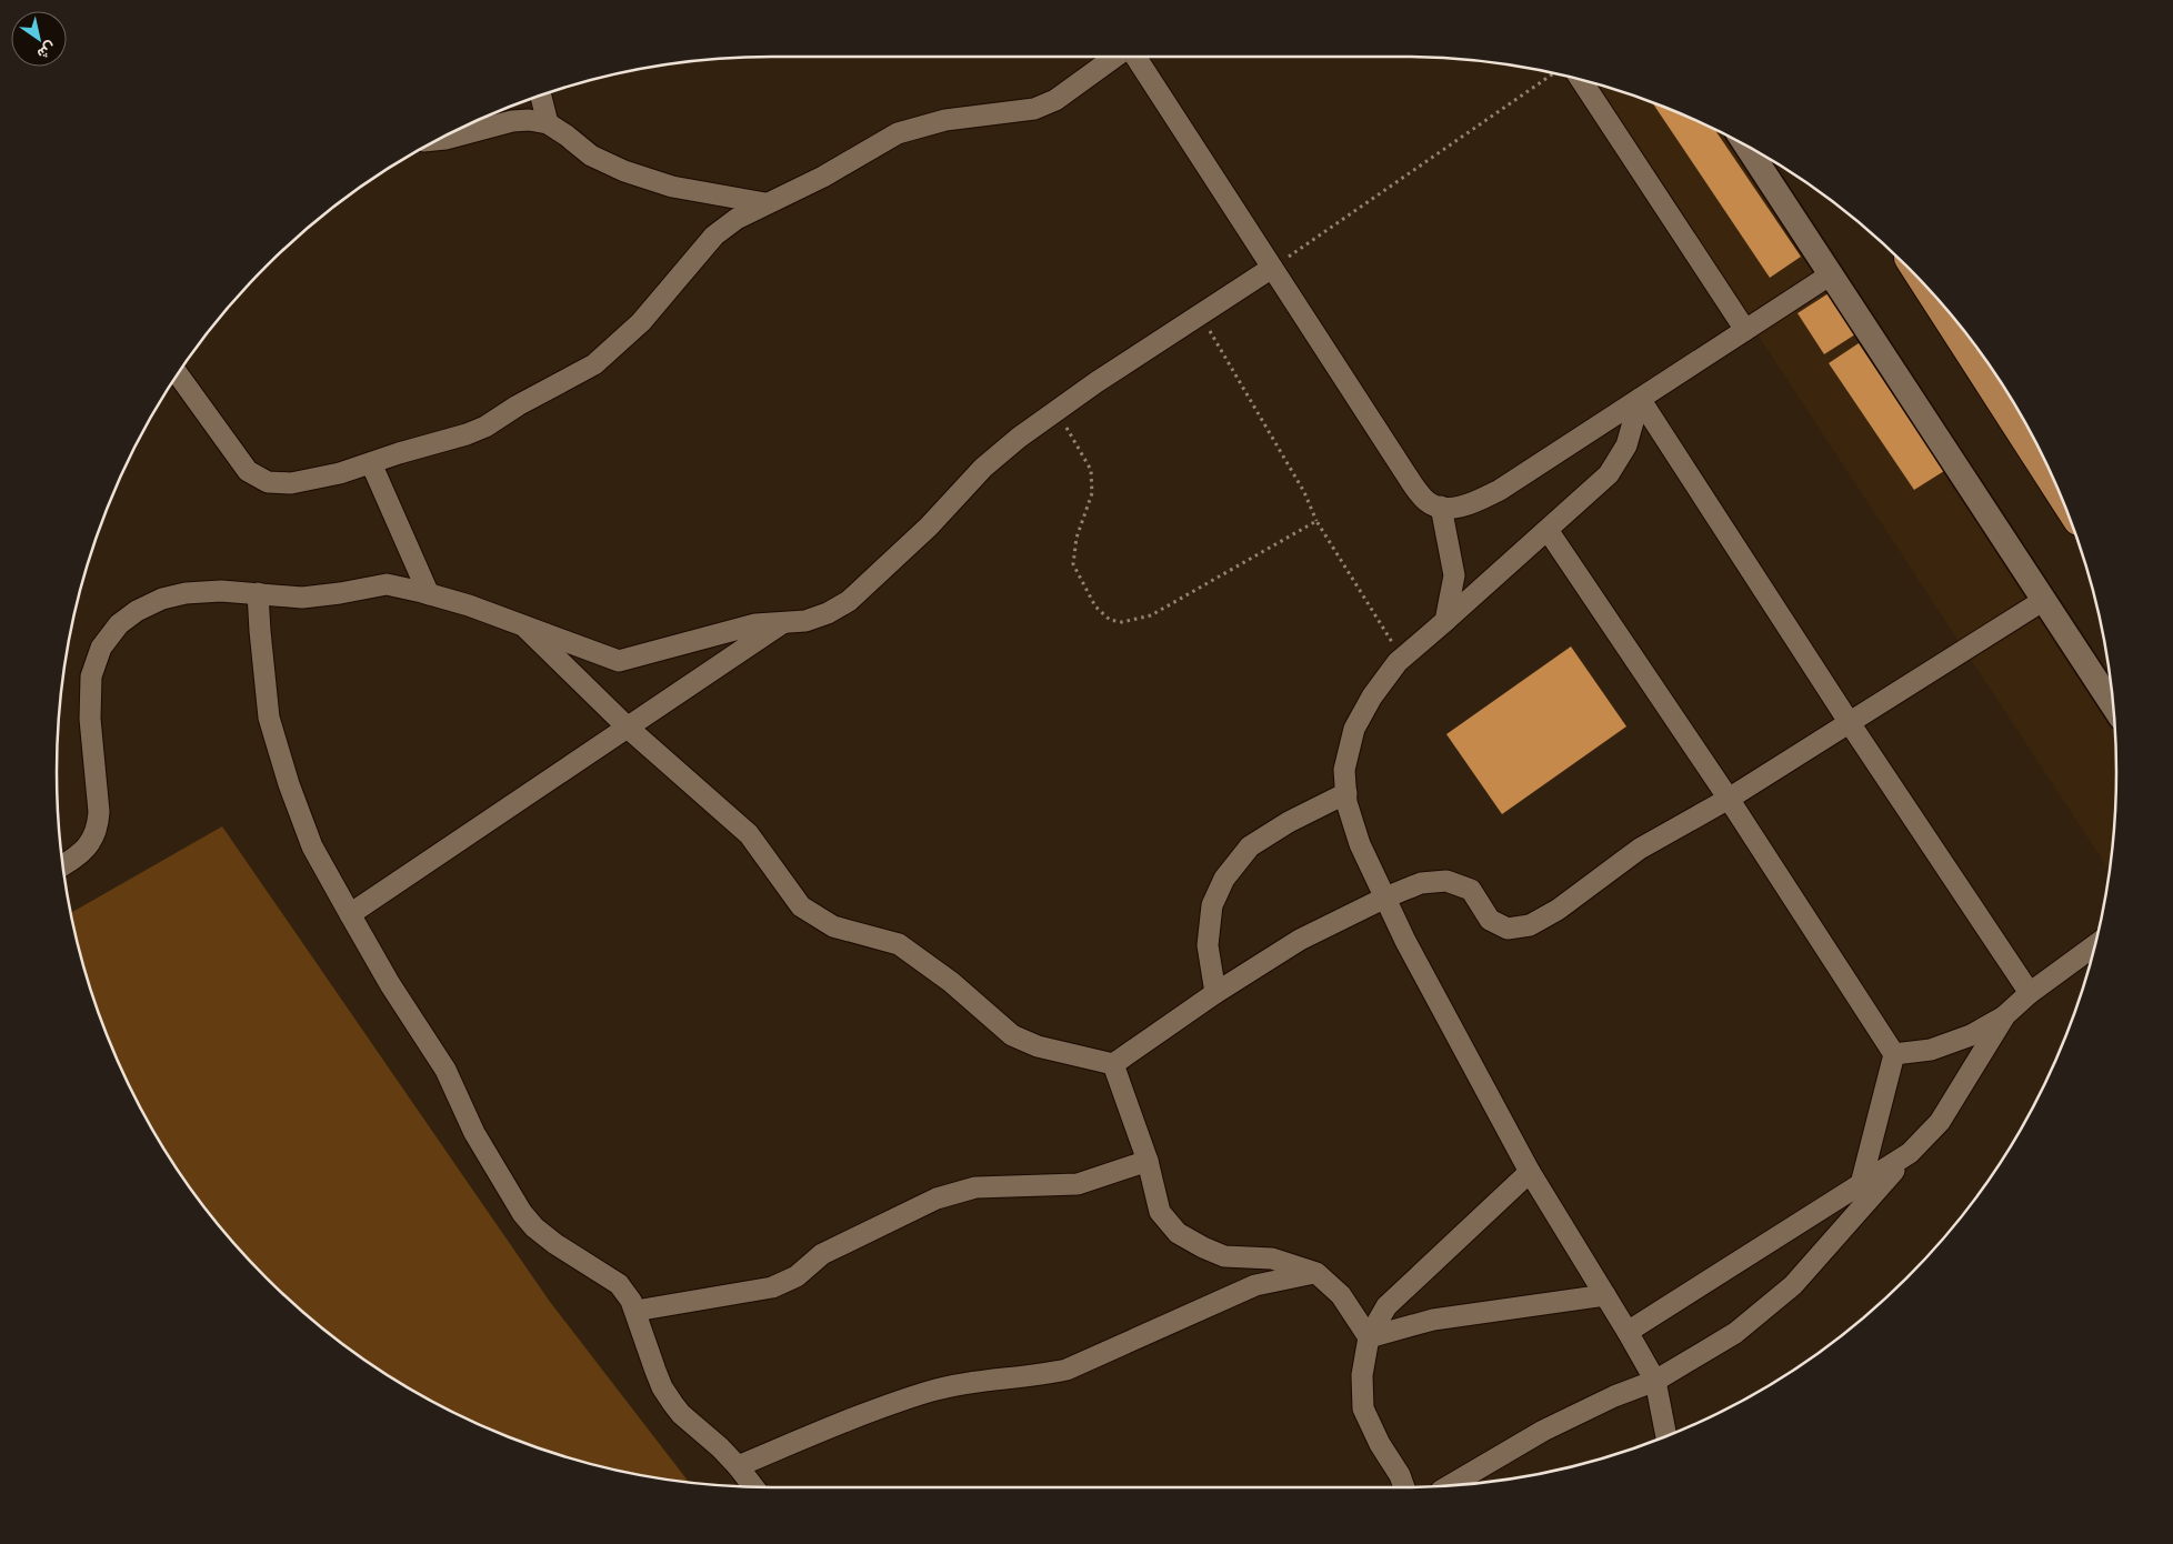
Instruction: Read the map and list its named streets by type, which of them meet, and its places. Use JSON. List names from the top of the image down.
{
  "north": "bottom right"
}
